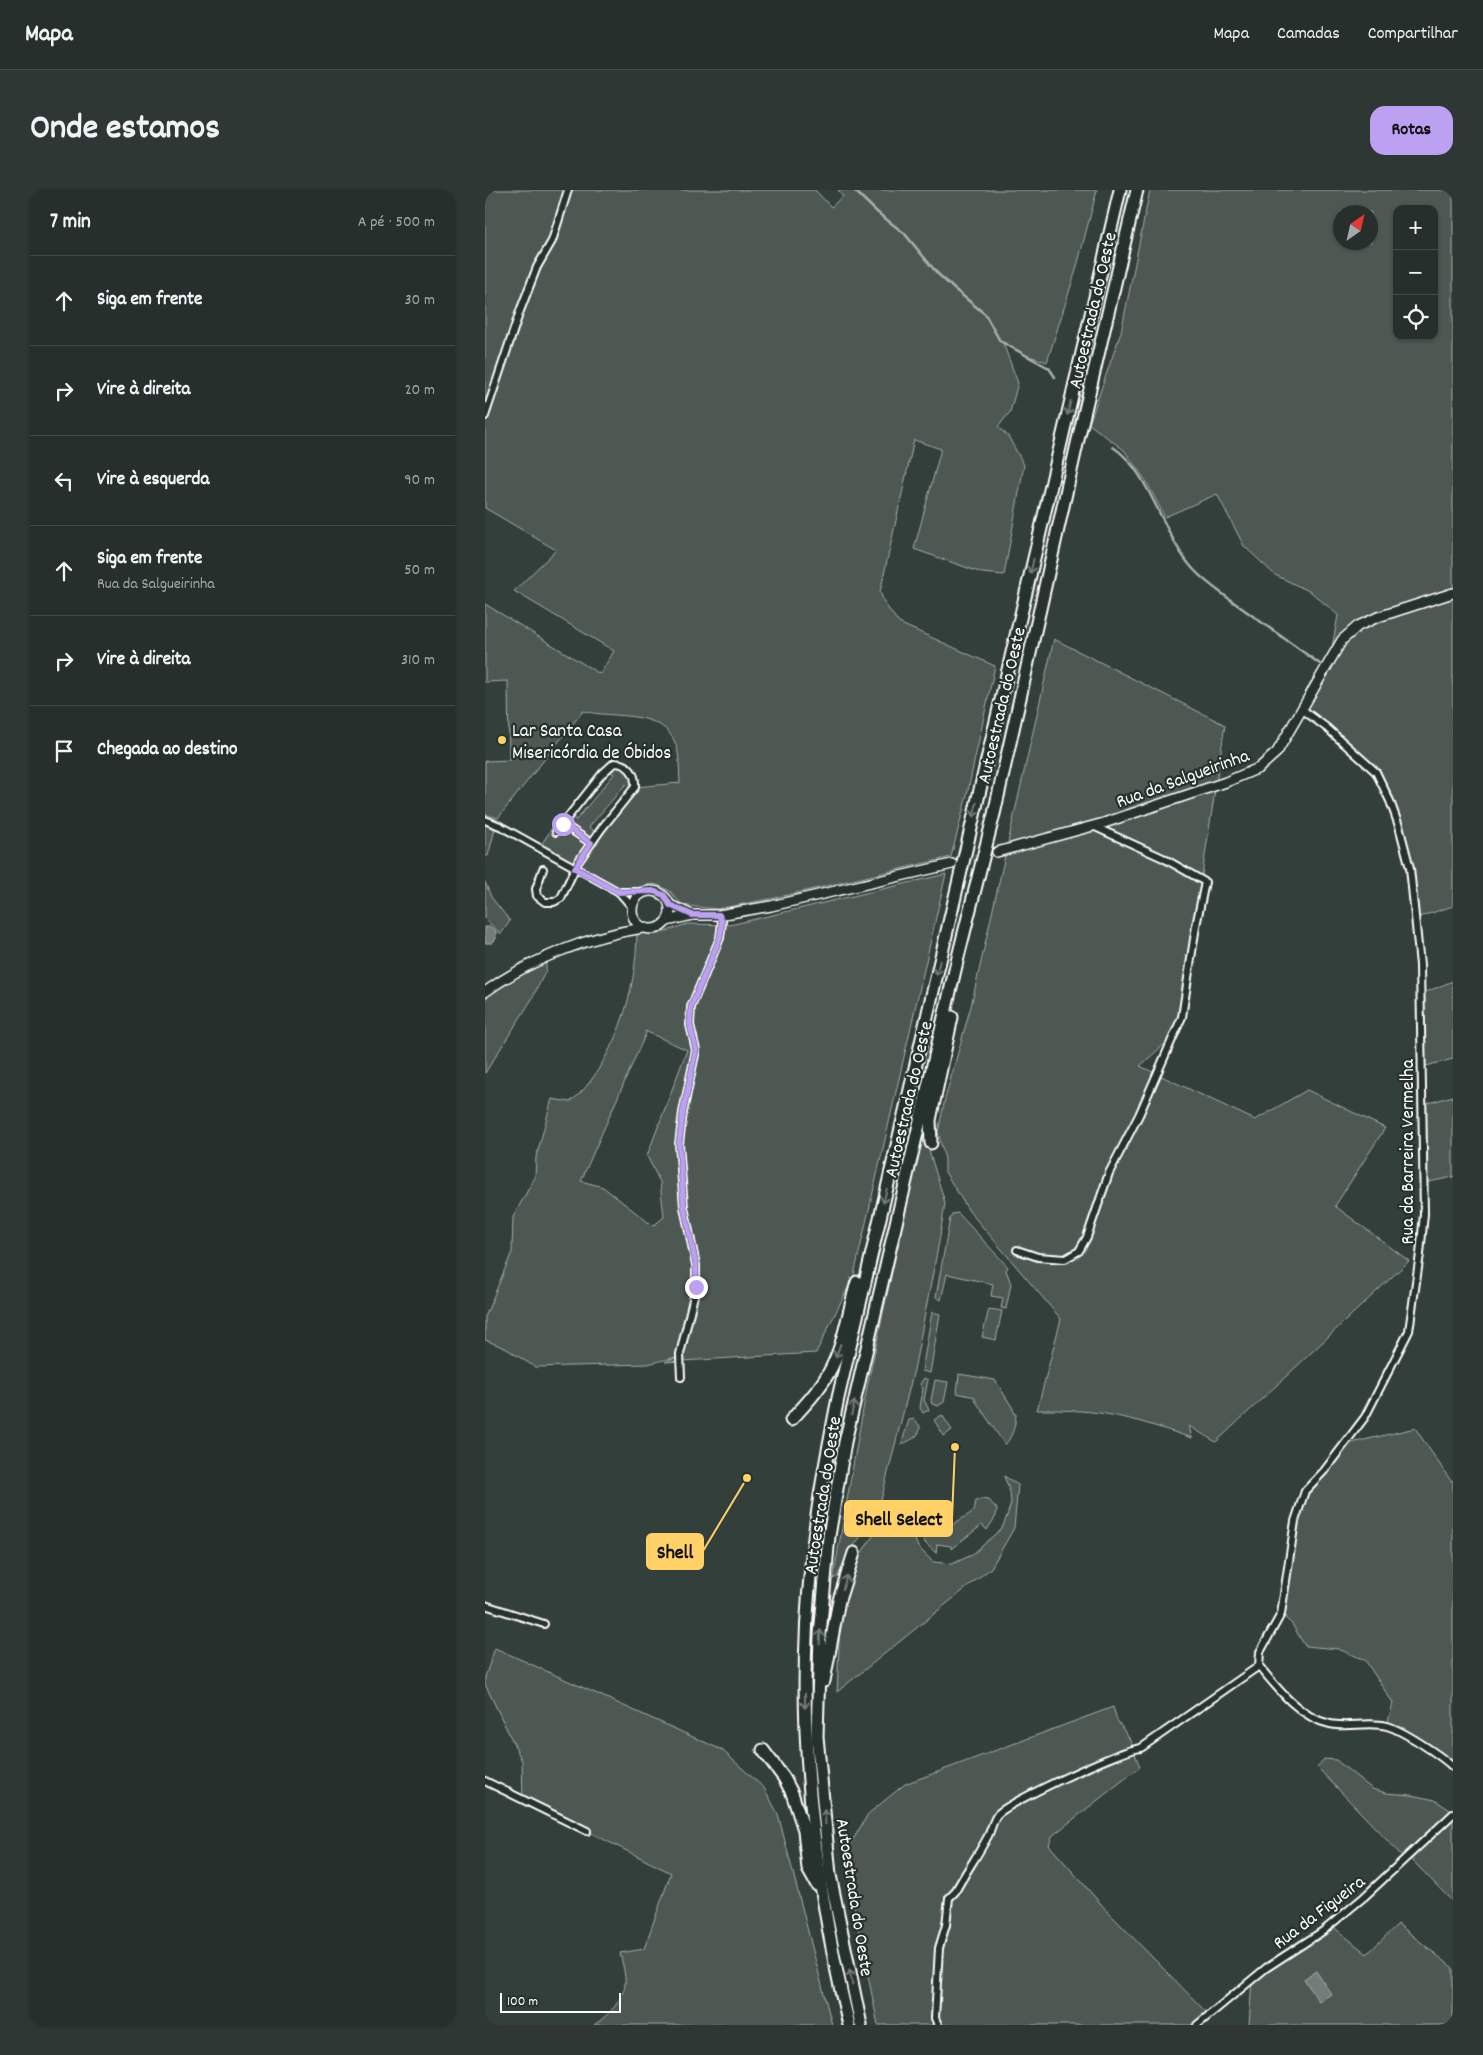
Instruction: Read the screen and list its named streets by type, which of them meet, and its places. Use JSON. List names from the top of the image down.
{
  "streets": {
    "highway": ["Autoestrada do Oeste"],
    "street": ["Rua da Salgueirinha", "Rua da Barreira Vermelha", "Rua da Figueira"]
  },
  "crossings": [
    ["Rua da Salgueirinha", "Rua da Barreira Vermelha"]
  ],
  "places": ["Lar Santa Casa Misericórdia de Óbidos", "Shell Select", "Shell"],
  "scale_bar": "100 m",
  "north": "top right",
  "page": {
    "header": "Mapa",
    "nav": ["Mapa", "Camadas", "Compartilhar"],
    "title": "Onde estamos",
    "buttons": "Rotas",
    "heading": ["7 min", "A pé · 500 m"],
    "map_buttons": ["+", "−"],
    "list": [
      ["Siga em frente", "30 m"],
      ["Vire à direita", "20 m"],
      ["Vire à esquerda", "90 m"],
      ["Siga em frente", "Rua da Salgueirinha", "50 m"],
      ["Vire à direita", "310 m"],
      "Chegada ao destino"
    ],
    "scale": "100 m"
  }
}
